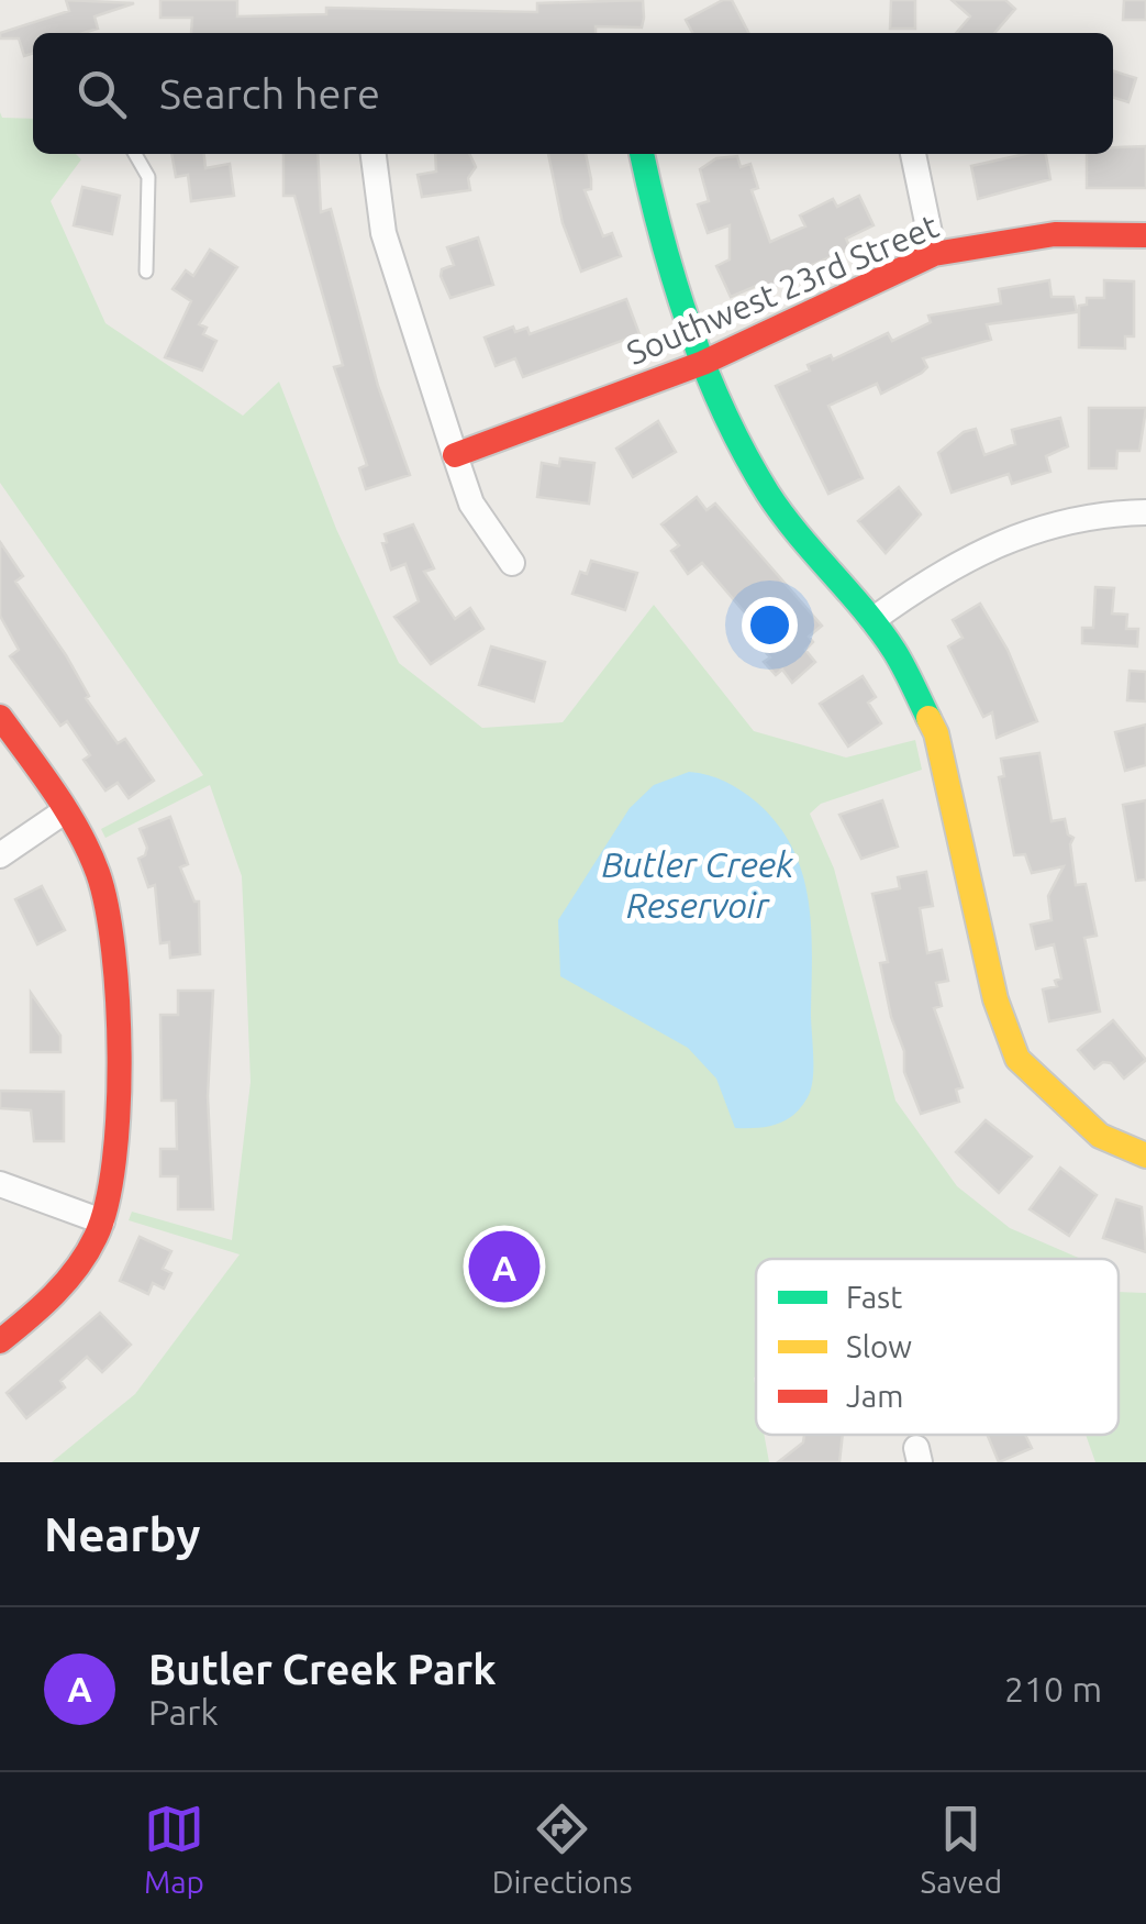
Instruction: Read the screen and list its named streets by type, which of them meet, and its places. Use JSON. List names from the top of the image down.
{
  "streets": {
    "street": ["Southwest 23rd Street"]
  },
  "water": ["Butler Creek Reservoir"],
  "legend": ["Fast", "Slow", "Jam"],
  "page": {
    "search": "Search here",
    "pins": "A",
    "heading": "Nearby",
    "list": [
      {
        "mark": "A",
        "name": "Butler Creek Park",
        "note": "Park",
        "value": "210 m"
      }
    ],
    "nav": ["Map", "Directions", "Saved"]
  }
}
